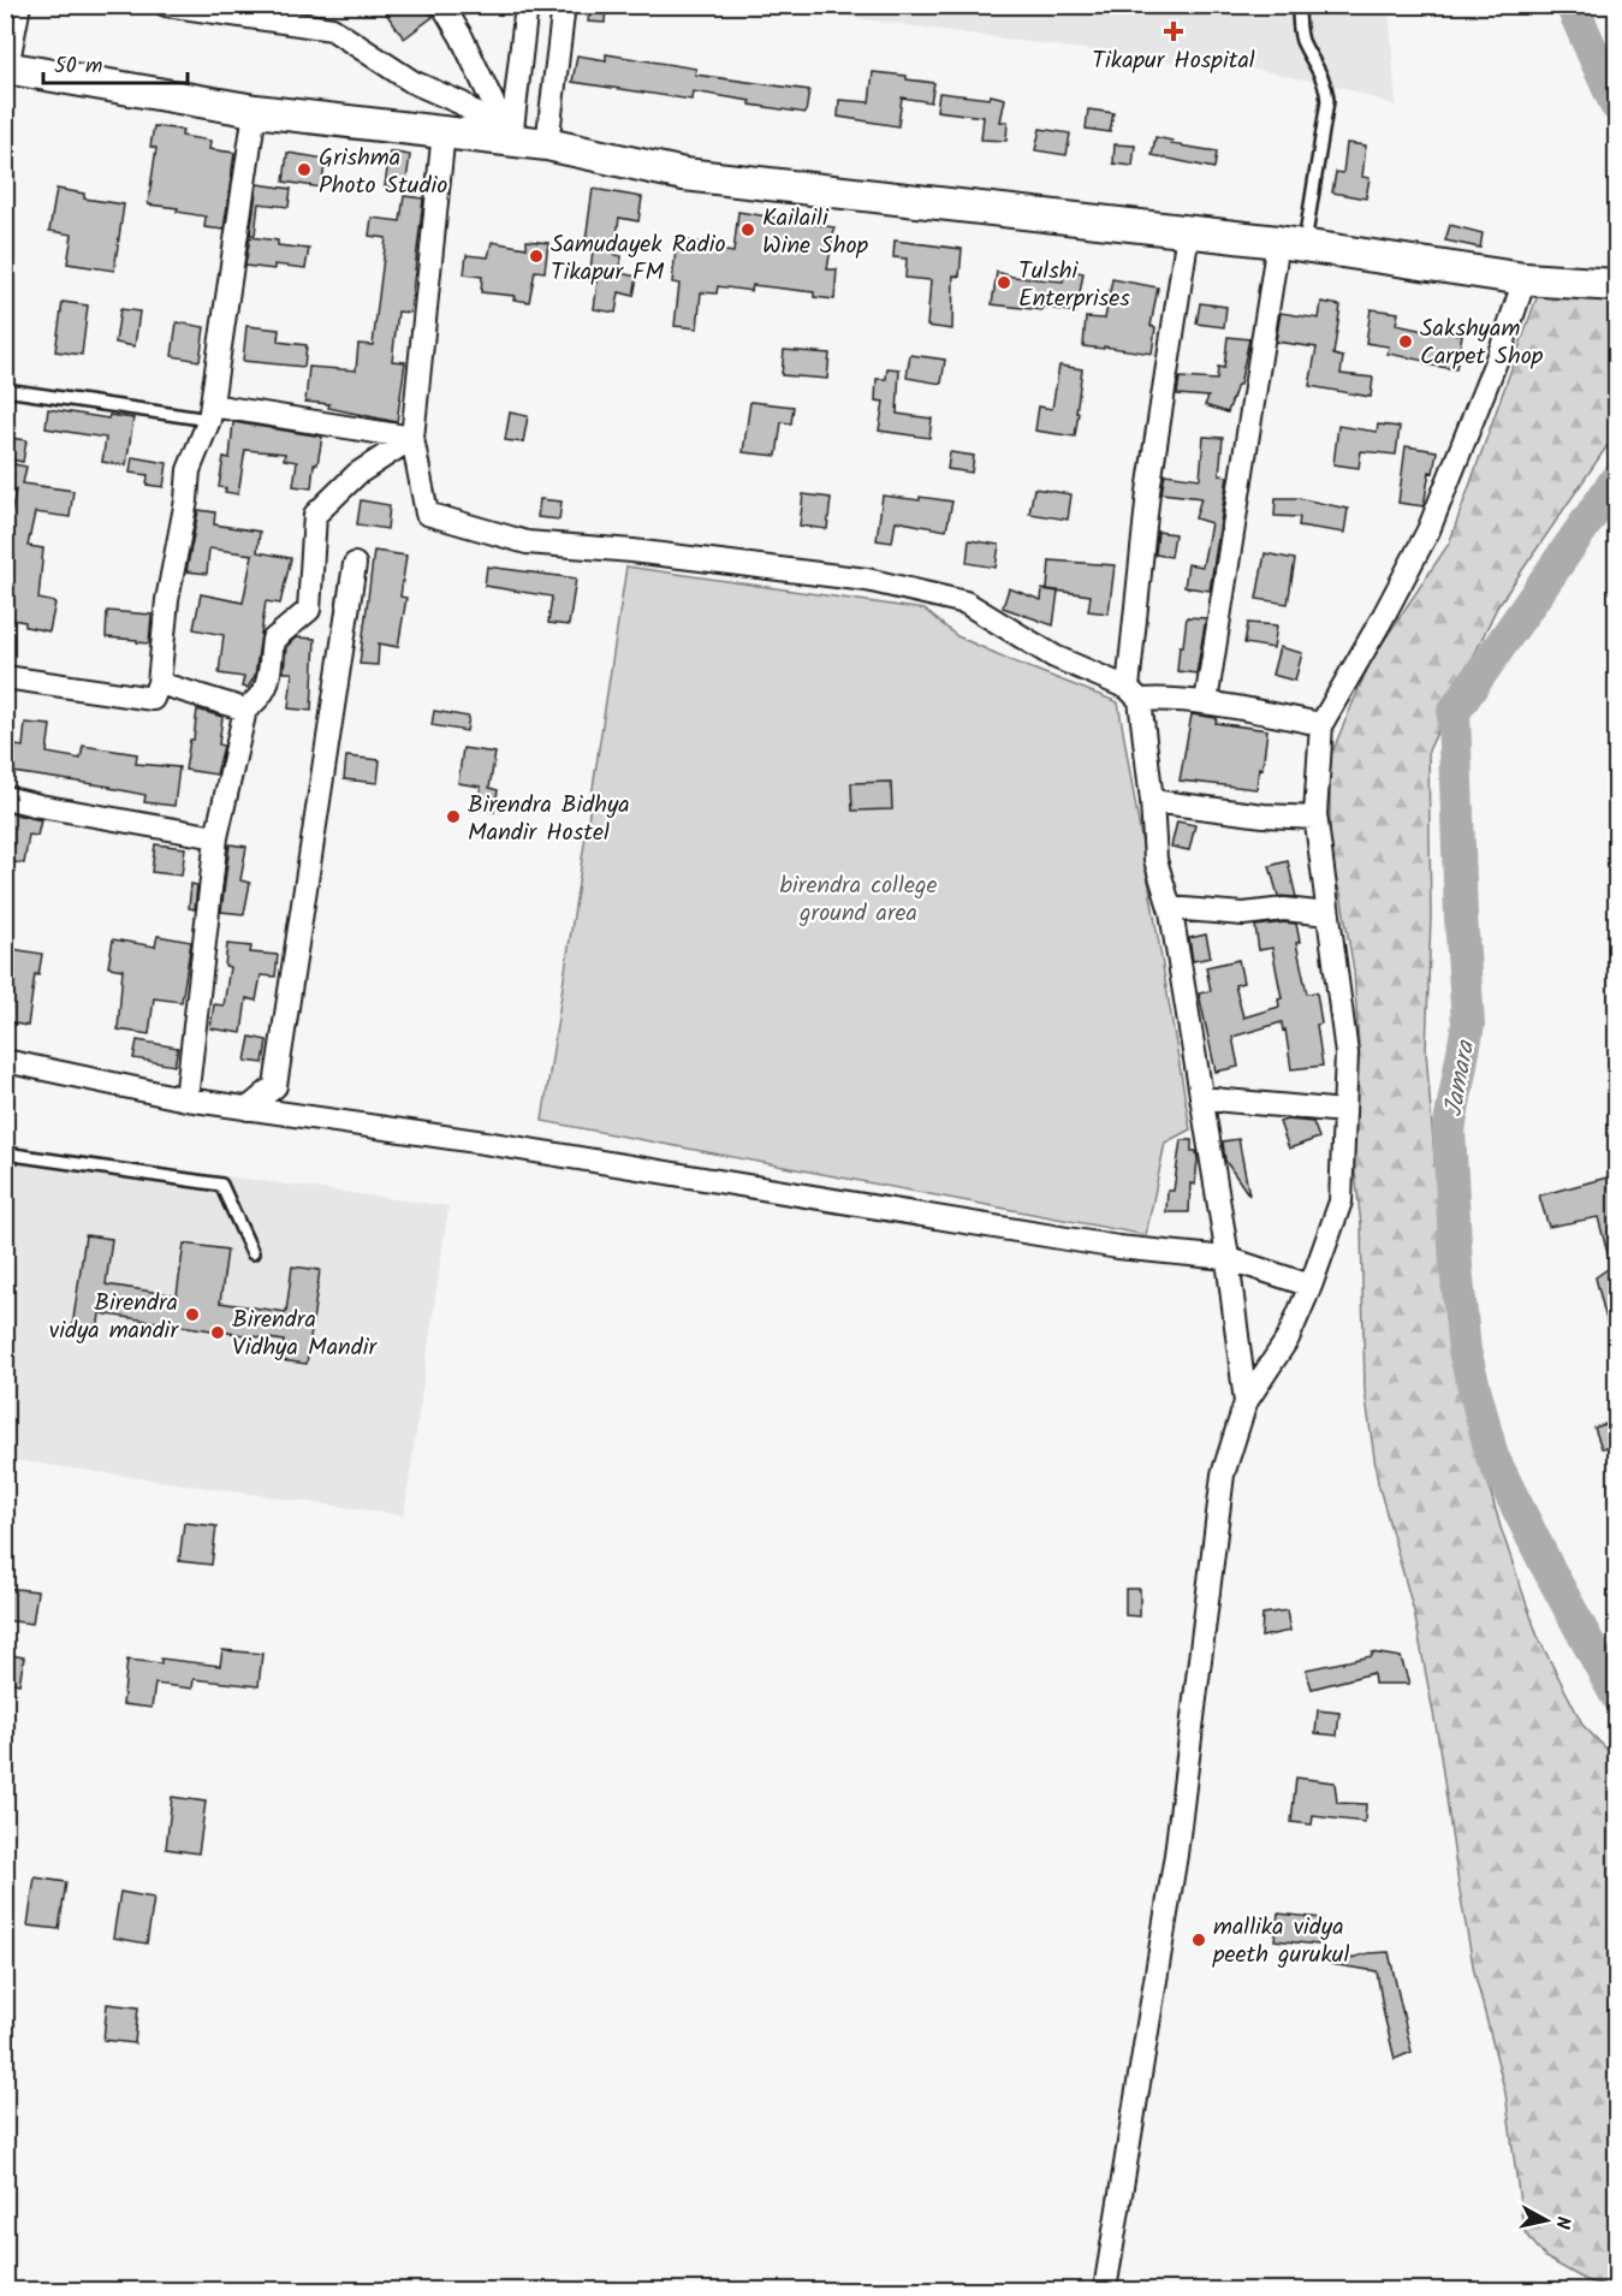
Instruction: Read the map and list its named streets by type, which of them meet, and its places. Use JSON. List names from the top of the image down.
{
  "water": ["Jamara"],
  "parks": ["birendra college ground area"],
  "places": {
    "health": ["Tikapur Hospital"],
    "other": [
      "Grishma Photo Studio",
      "Kailaili Wine Shop",
      "Samudayek Radio Tikapur FM",
      "Tulshi Enterprises",
      "Sakshyam Carpet Shop",
      "Birendra Bidhya Mandir Hostel",
      "Birendra vidya mandir",
      "Birendra Vidhya Mandir",
      "mallika vidya peeth gurukul"
    ]
  },
  "scale_bar": "50 m",
  "north": "right"
}
